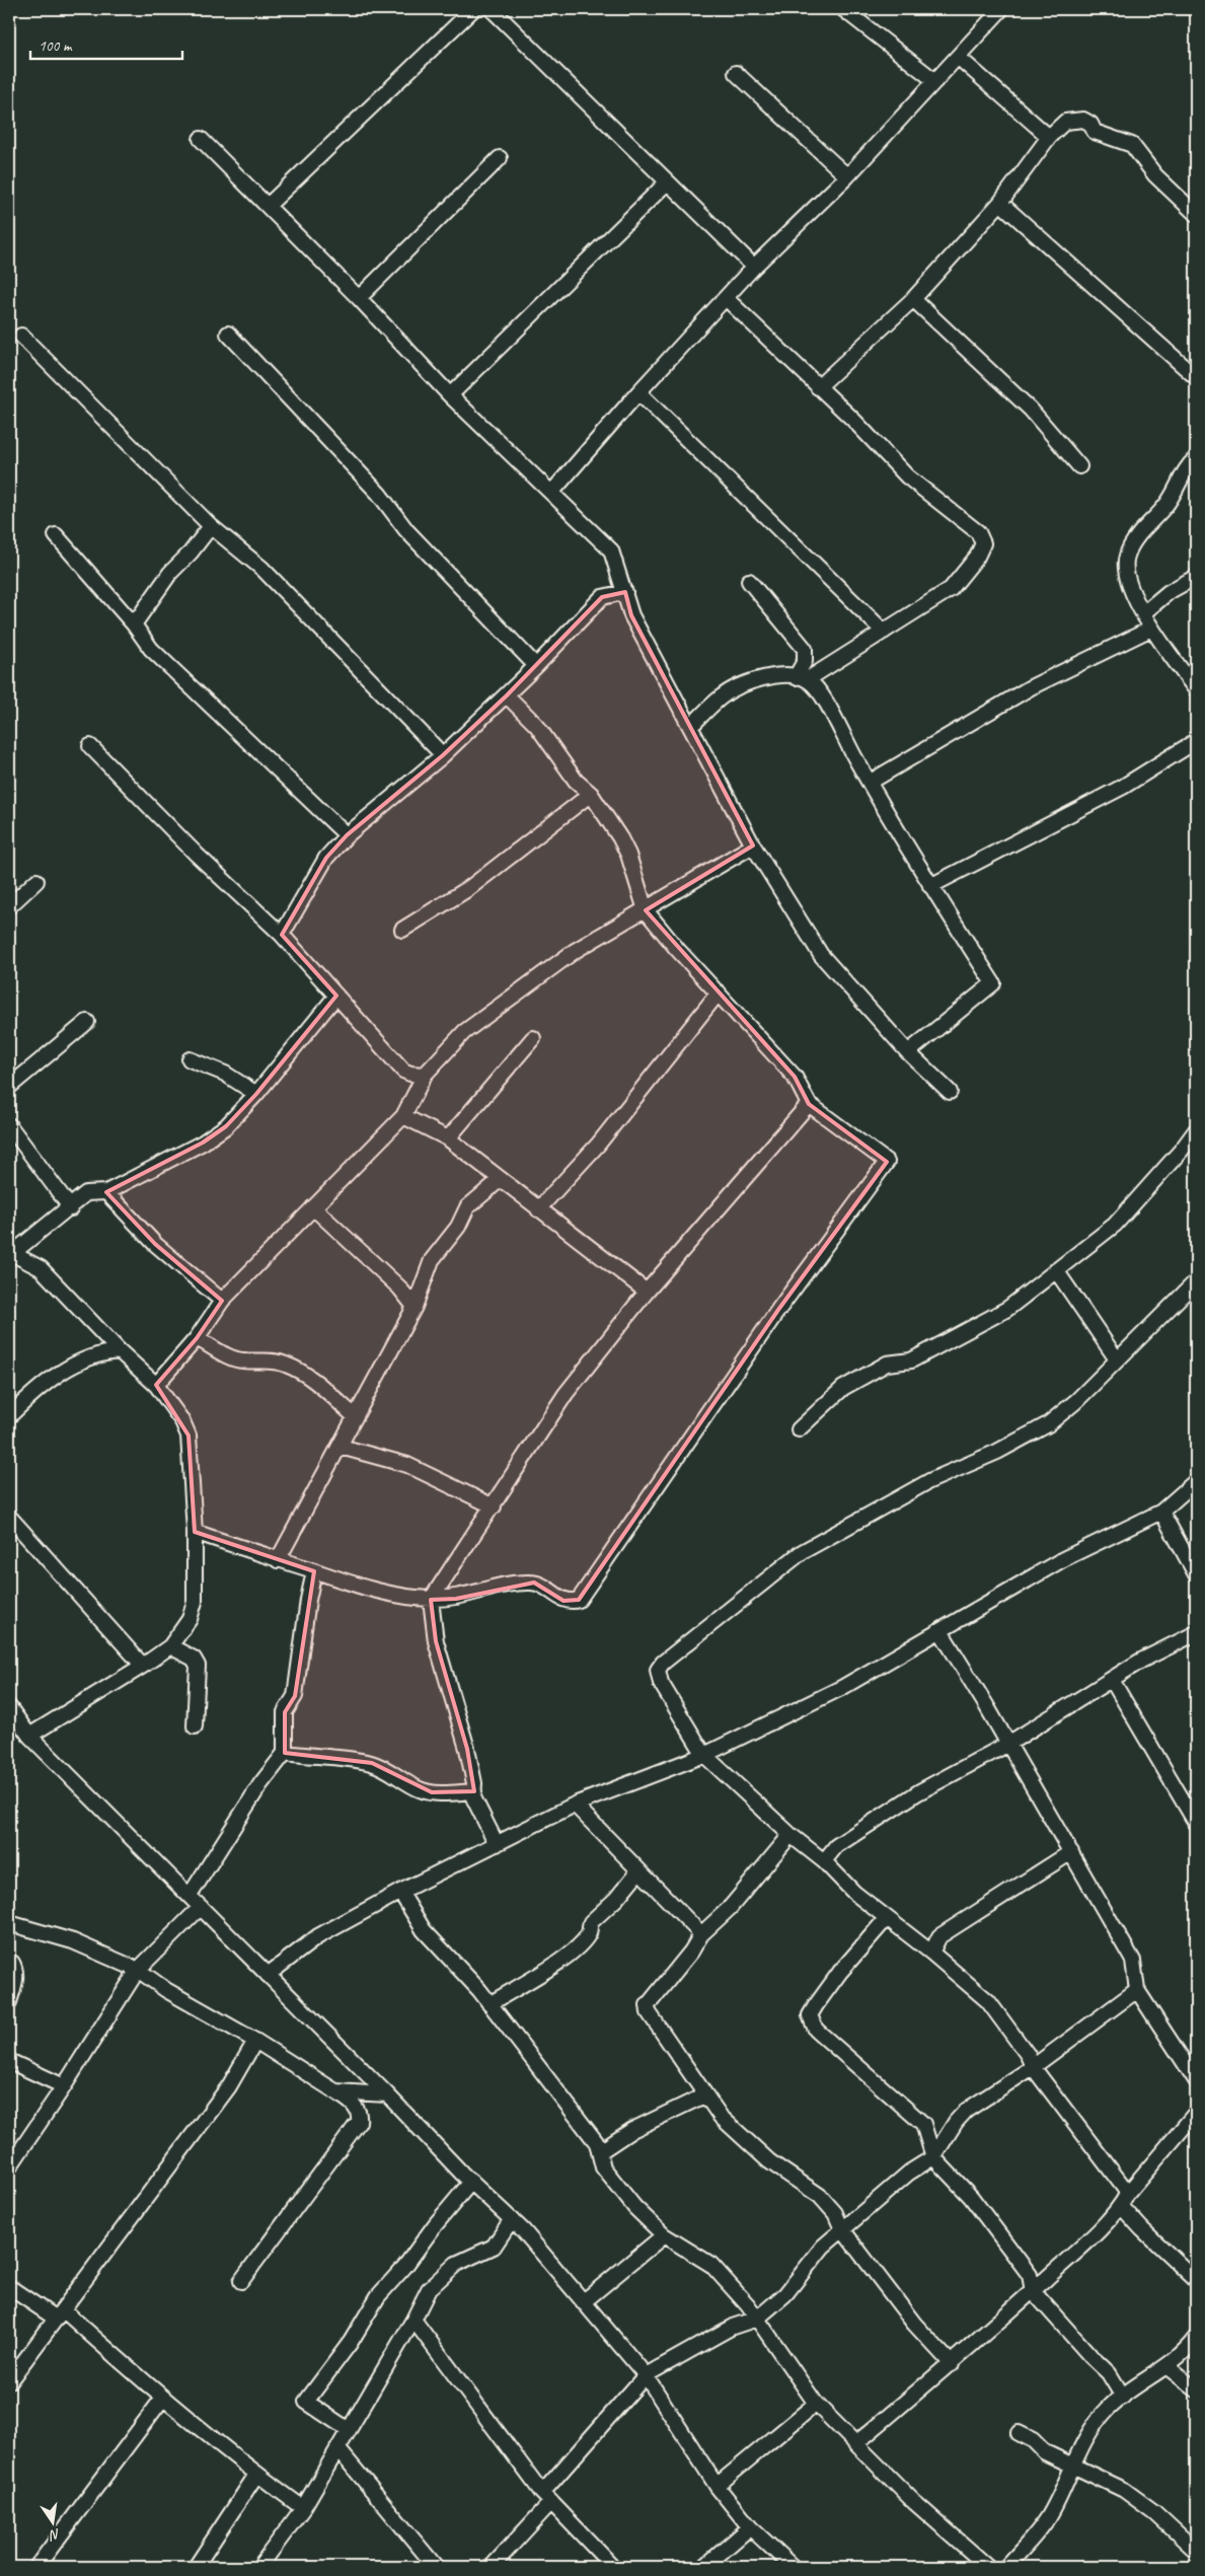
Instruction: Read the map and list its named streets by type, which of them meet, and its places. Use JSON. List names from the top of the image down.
{
  "scale_bar": "100 m",
  "north": "bottom"
}
